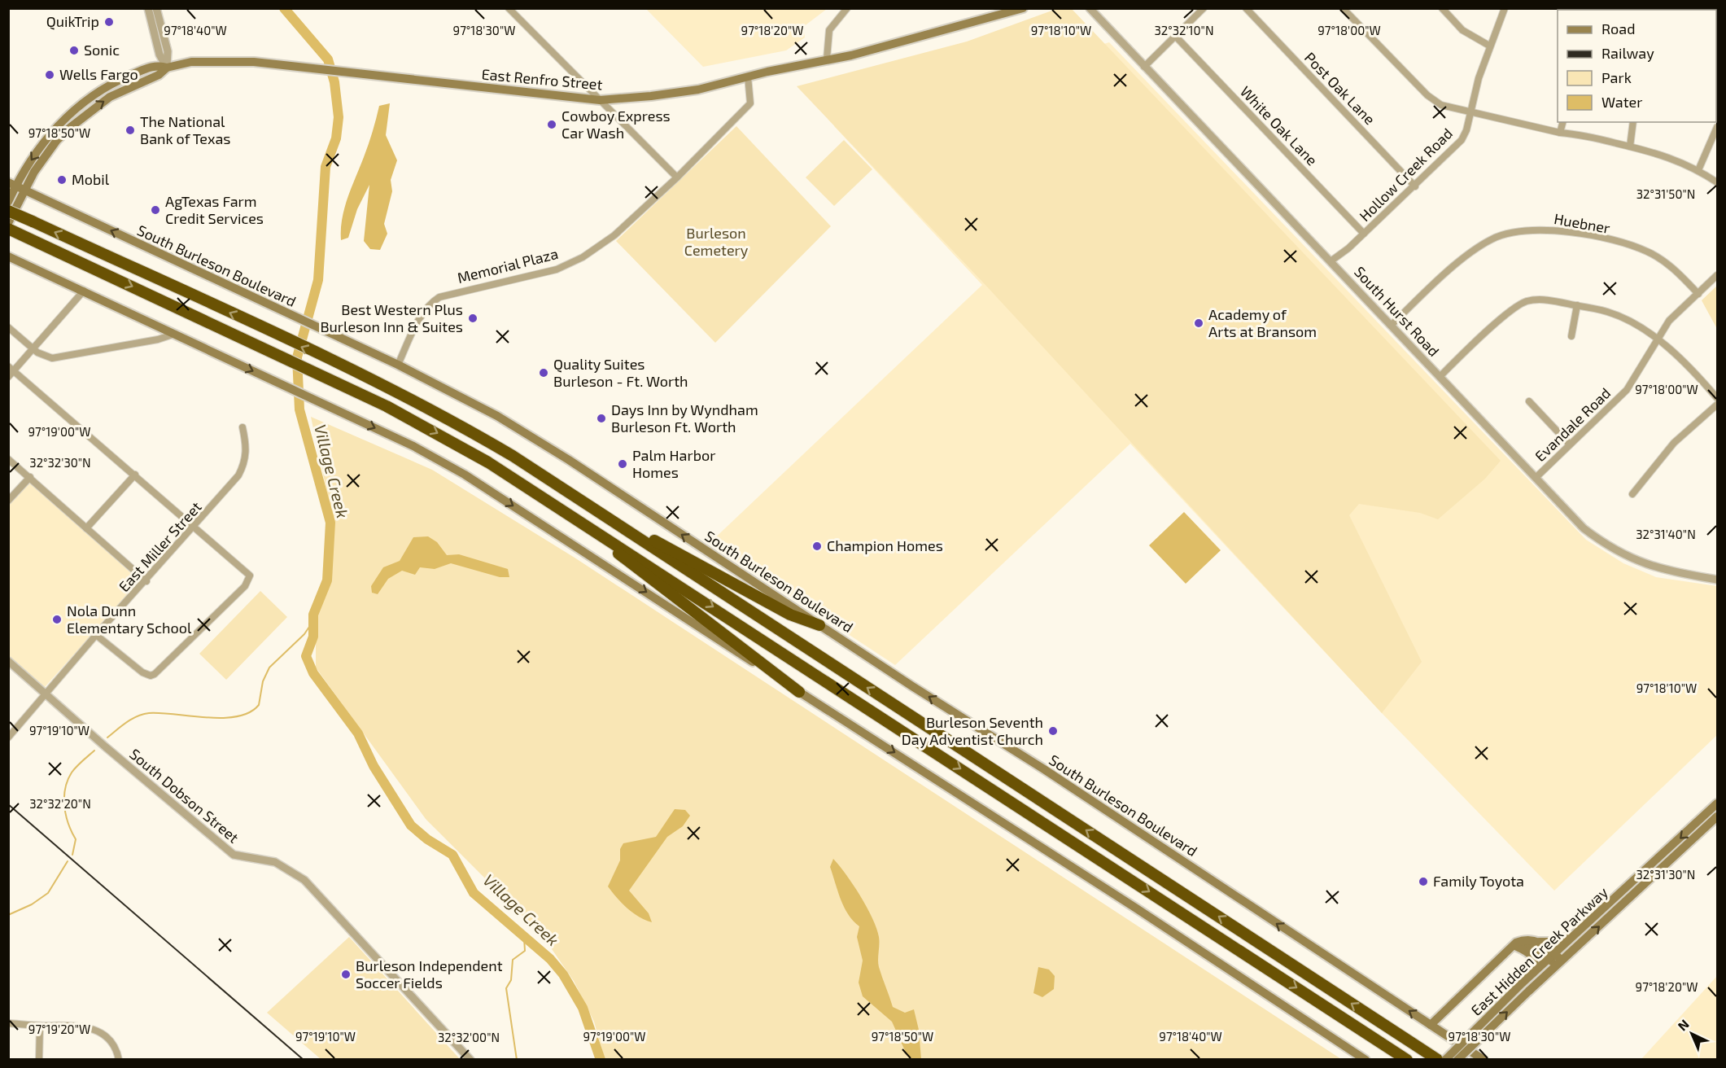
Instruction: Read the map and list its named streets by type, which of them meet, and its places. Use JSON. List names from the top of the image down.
{
  "streets": {
    "main road": ["East Renfro Street", "South Burleson Boulevard", "East Hidden Creek Parkway"],
    "street": [
      "Post Oak Lane",
      "White Oak Lane",
      "Hollow Creek Road",
      "Huebner",
      "Memorial Plaza",
      "South Hurst Road",
      "Evandale Road",
      "East Miller Street",
      "South Dobson Street"
    ]
  },
  "crossings": [
    ["East Renfro Street", "South Burleson Boulevard"],
    ["East Renfro Street", "Memorial Plaza"],
    ["Post Oak Lane", "Hollow Creek Road"],
    ["White Oak Lane", "Hollow Creek Road"],
    ["Hollow Creek Road", "South Hurst Road"],
    ["Huebner", "South Hurst Road"],
    ["Huebner", "Evandale Road"],
    ["South Burleson Boulevard", "Memorial Plaza"],
    ["South Hurst Road", "Evandale Road"],
    ["East Miller Street", "South Dobson Street"]
  ],
  "water": ["Village Creek"],
  "parks": ["Burleson Cemetery"],
  "places": [
    "QuikTrip",
    "Sonic",
    "Wells Fargo",
    "Cowboy Express Car Wash",
    "The National Bank of Texas",
    "Mobil",
    "AgTexas Farm Credit Services",
    "Best Western Plus Burleson Inn & Suites",
    "Academy of Arts at Bransom",
    "Quality Suites Burleson - Ft. Worth",
    "Days Inn by Wyndham Burleson Ft. Worth",
    "Palm Harbor Homes",
    "Champion Homes",
    "Nola Dunn Elementary School",
    "Burleson Seventh Day Adventist Church",
    "Family Toyota",
    "Burleson Independent Soccer Fields"
  ],
  "legend": [
    "Road",
    "Railway",
    "Park",
    "Water"
  ],
  "north": "top left",
  "coordinates": [
    "32°32'10\"N",
    "97°18'30\"W",
    "97°18'40\"W",
    "97°18'20\"W",
    "97°18'10\"W",
    "97°18'00\"W",
    "97°18'50\"W",
    "32°31'50\"N",
    "97°19'00\"W",
    "32°32'30\"N",
    "32°31'40\"N",
    "97°19'10\"W",
    "32°32'20\"N",
    "32°31'30\"N",
    "97°19'20\"W",
    "32°32'00\"N"
  ]
}
